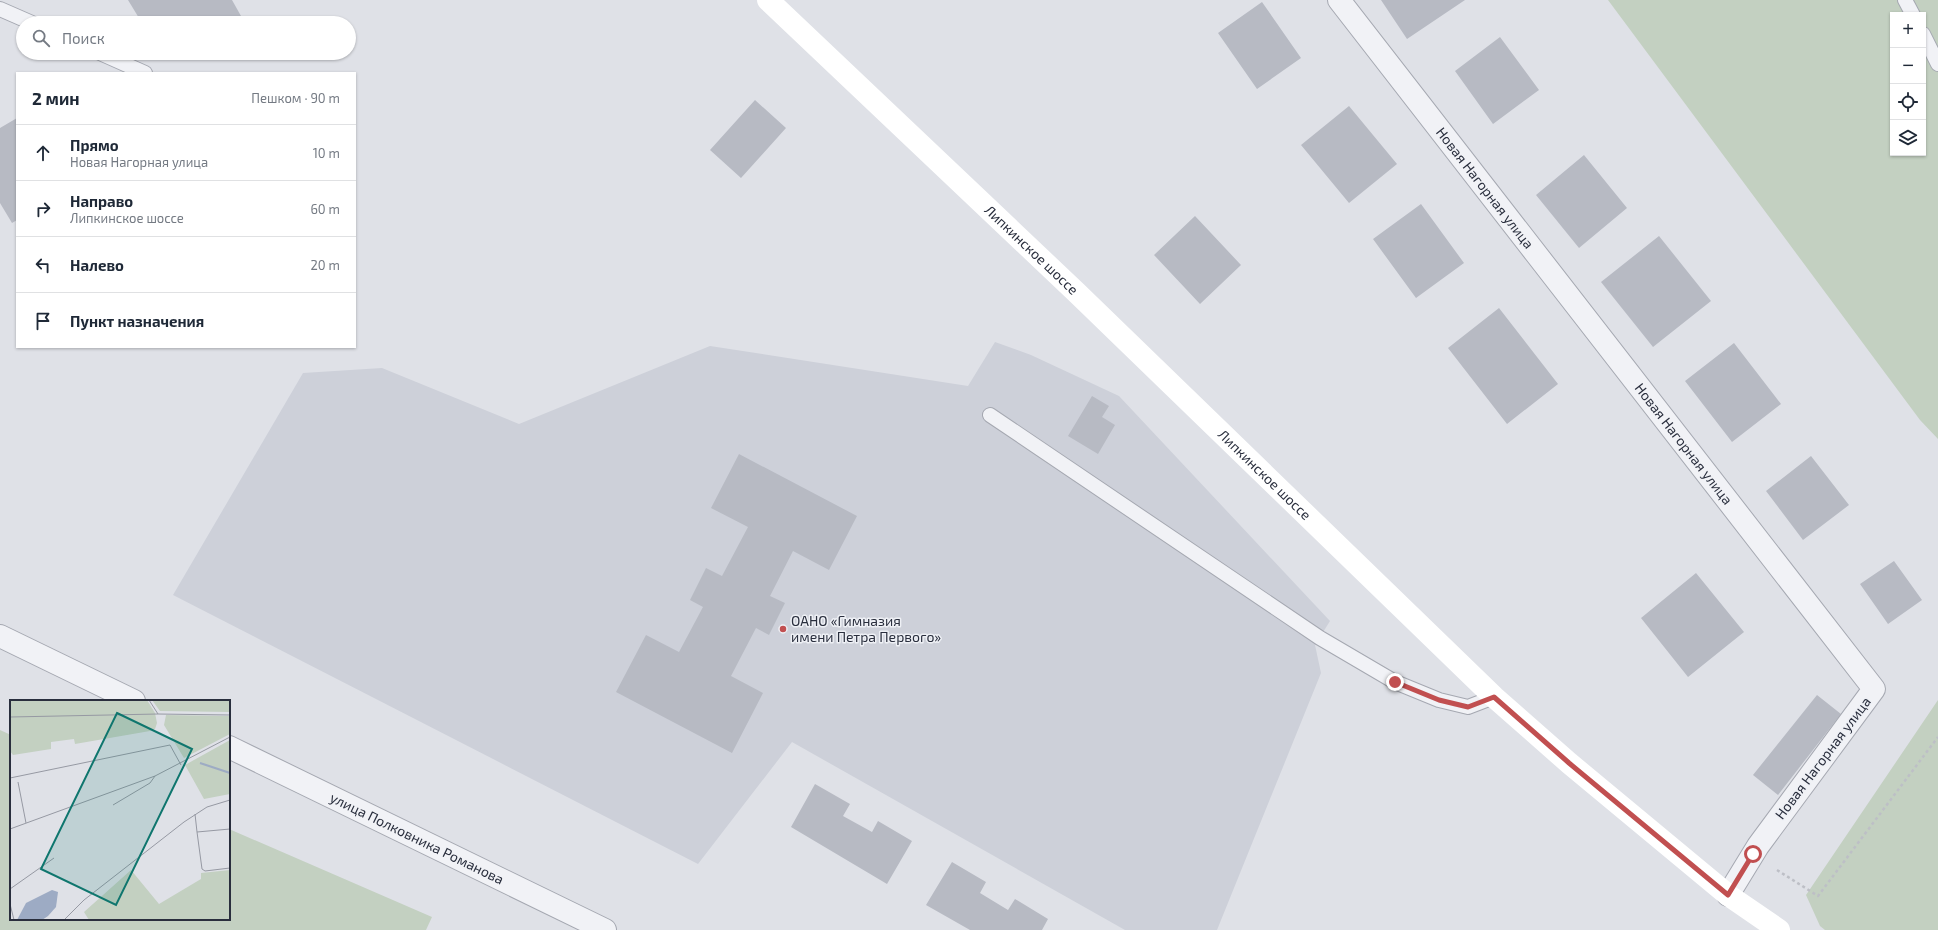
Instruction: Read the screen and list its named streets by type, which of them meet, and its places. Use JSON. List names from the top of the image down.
{
  "streets": {
    "street": ["Новая Нагорная улица", "Липкинское шоссе", "улица Полковника Романова"]
  },
  "crossings": [
    ["Новая Нагорная улица", "Липкинское шоссе"]
  ],
  "places": ["ОАНО «Гимназия имени Петра Первого»"],
  "page": {
    "map_buttons": ["+", "−"],
    "search": "Поиск",
    "heading": ["2 мин", "Пешком · 90 m"],
    "list": [
      ["Прямо", "Новая Нагорная улица", "10 m"],
      ["Направо", "Липкинское шоссе", "60 m"],
      ["Налево", "20 m"],
      "Пункт назначения"
    ]
  }
}
